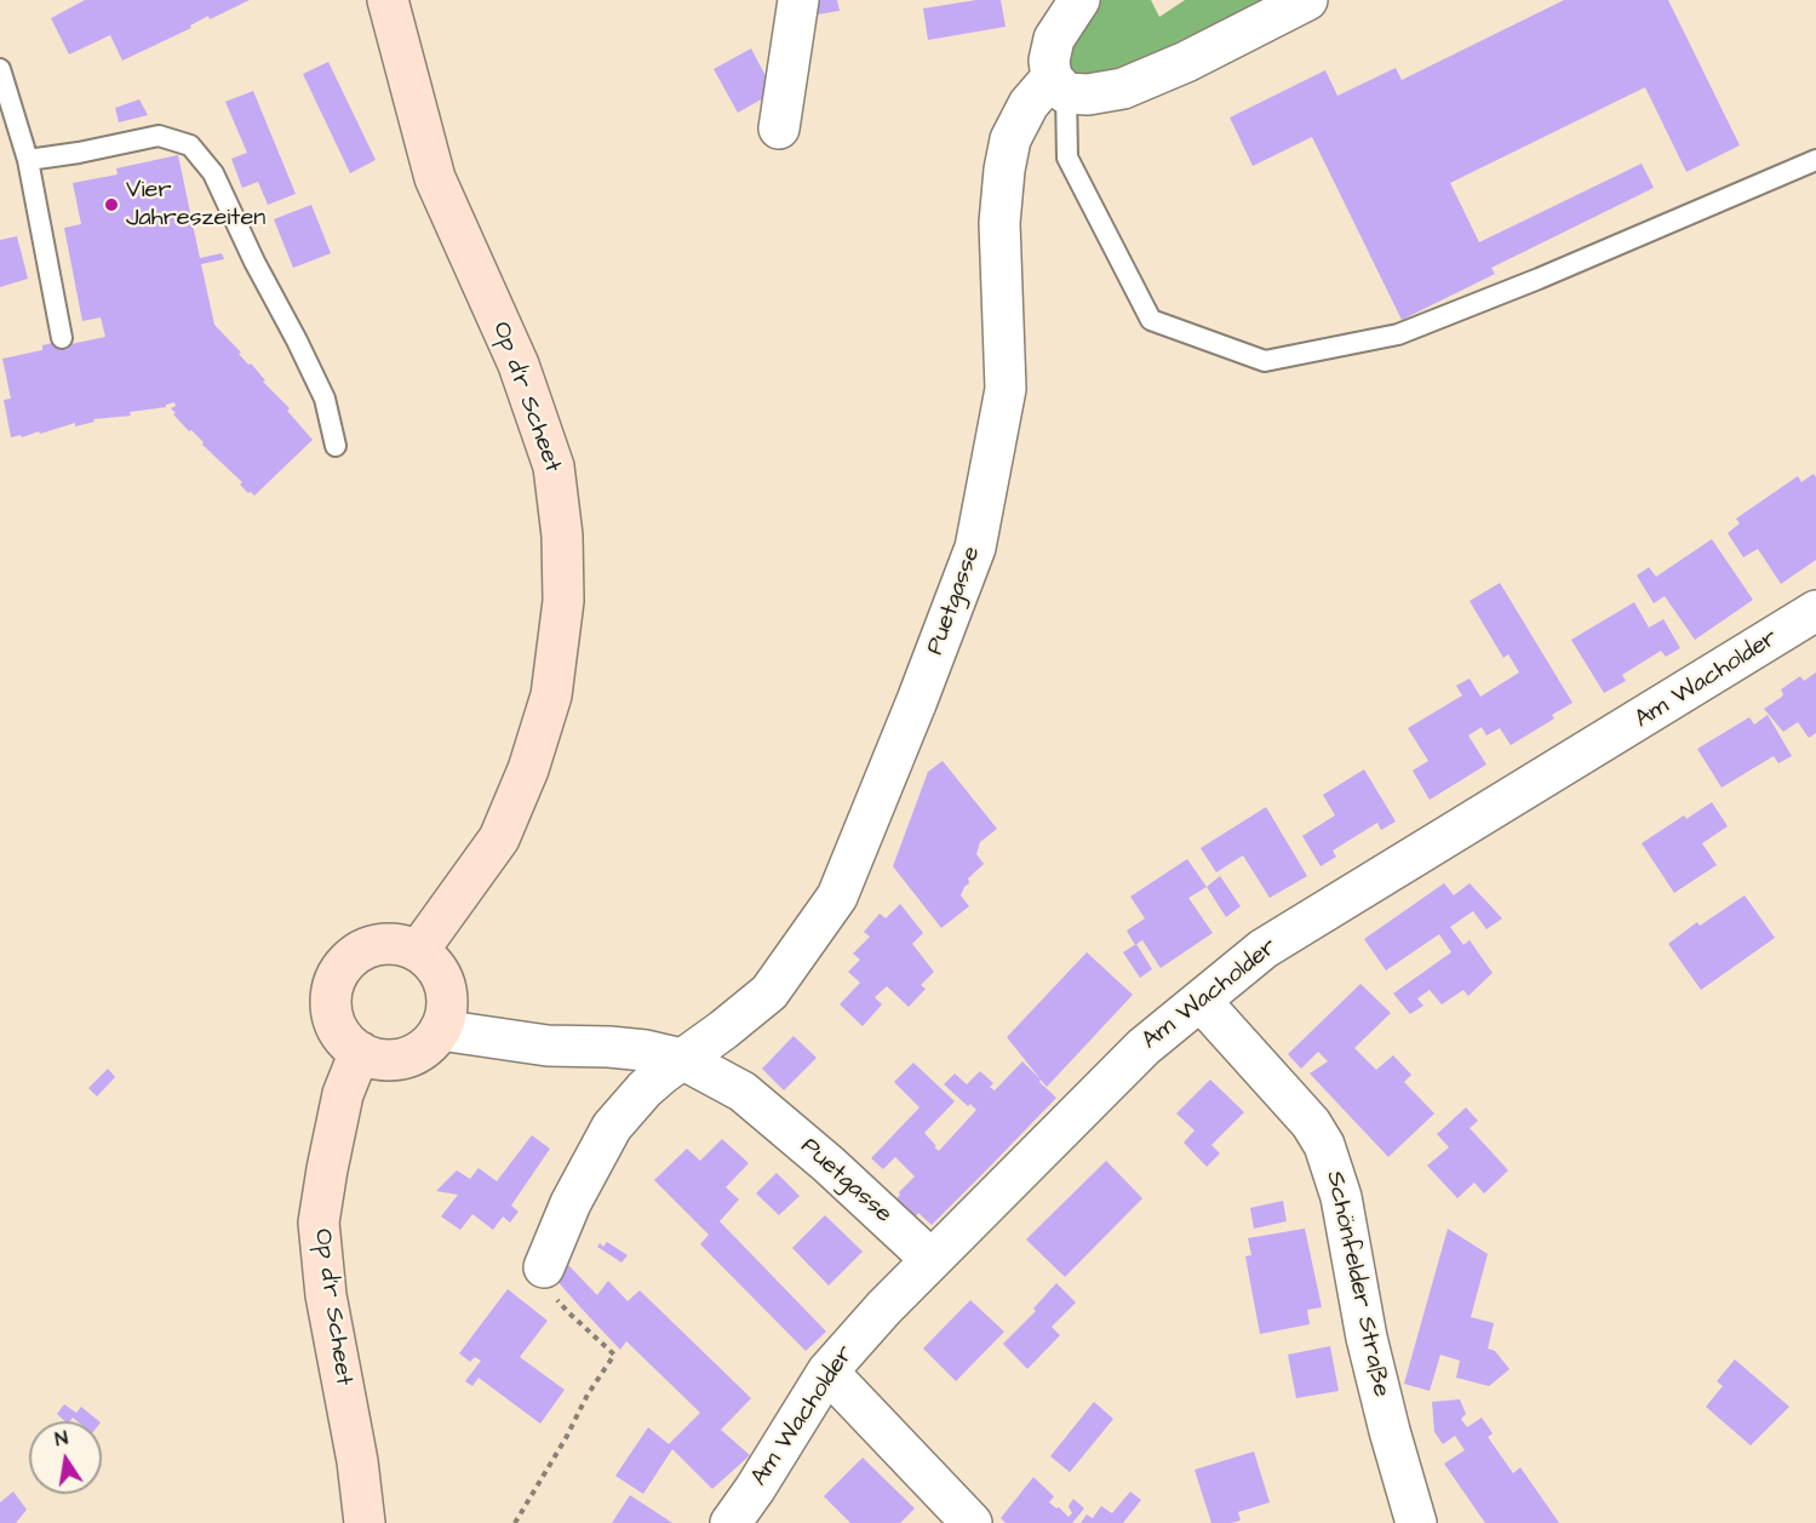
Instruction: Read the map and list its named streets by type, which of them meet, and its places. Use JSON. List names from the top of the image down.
{
  "streets": {
    "street": [
      "Op d’r Scheet",
      "Puetgasse",
      "Am Wacholder",
      "Schönfelder Straße"
    ]
  },
  "crossings": [
    ["Op d’r Scheet", "Puetgasse"],
    ["Puetgasse", "Am Wacholder"],
    ["Am Wacholder", "Schönfelder Straße"]
  ],
  "places": ["Vier Jahreszeiten"],
  "north": "top"
}
